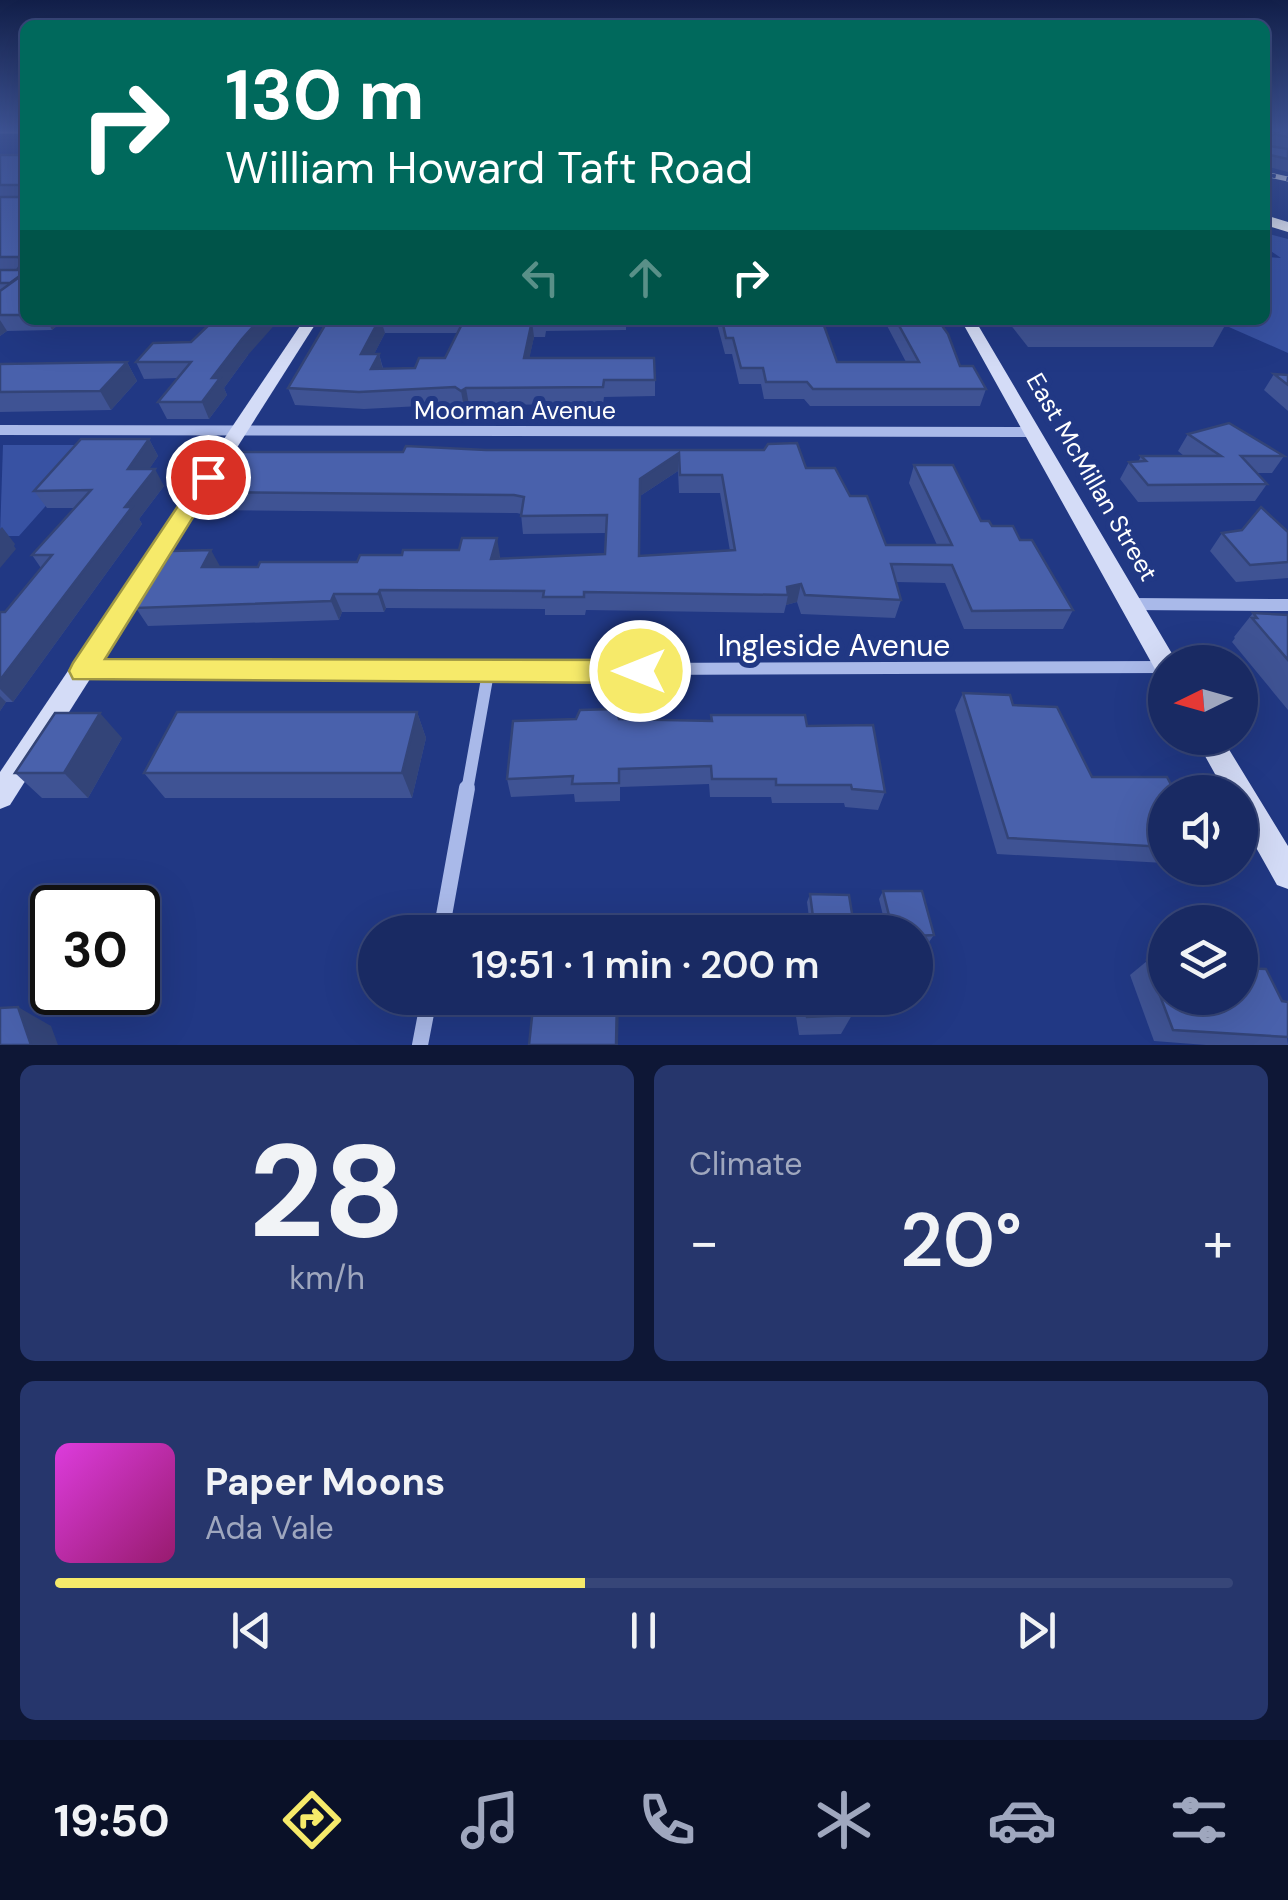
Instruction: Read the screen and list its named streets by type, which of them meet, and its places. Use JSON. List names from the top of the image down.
{
  "streets": {
    "street": ["Moorman Avenue", "East McMillan Street", "Ingleside Avenue"]
  },
  "crossings": [
    ["Moorman Avenue", "East McMillan Street"]
  ],
  "north": "left",
  "page": {
    "turn": ["130 m", "William Howard Taft Road"],
    "limit": "30",
    "trip": "19:51 · 1 min · 200 m",
    "tile": [
      ["28", "km/h"],
      "Climate"
    ],
    "heat": ["−", "20°", "+"],
    "song": ["Paper Moons", "Ada Vale"],
    "tabs": "19:50"
  }
}
